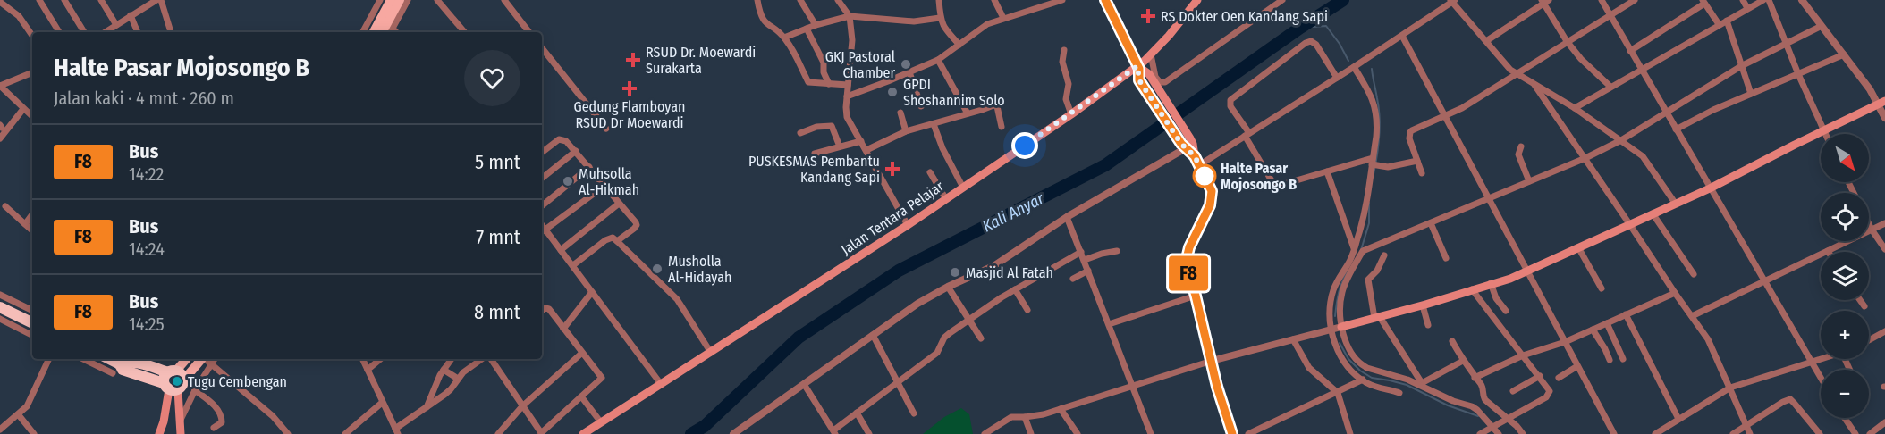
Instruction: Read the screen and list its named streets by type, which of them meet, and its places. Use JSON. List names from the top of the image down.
{
  "streets": {
    "main road": ["Jalan Tentara Pelajar"]
  },
  "water": ["Kali Anyar"],
  "places": {
    "health": [
      "RS Dokter Oen Kandang Sapi",
      "RSUD Dr. Moewardi Surakarta",
      "Gedung Flamboyan RSUD Dr Moewardi",
      "PUSKESMAS Pembantu Kandang Sapi"
    ],
    "other": [
      "GKJ Pastoral Chamber",
      "GPDI Shoshannim Solo",
      "Halte Pasar Mojosongo B",
      "Muhsolla Al-Hikmah",
      "Musholla Al-Hidayah",
      "Masjid Al Fatah",
      "Tugu Cembengan"
    ]
  },
  "lines": ["bus line F8"],
  "north": "bottom right",
  "page": {
    "on_map": "F8",
    "heading": ["Halte Pasar Mojosongo B", "Jalan kaki · 4 mnt · 260 m"],
    "list": [
      {
        "mark": "F8",
        "name": "Bus",
        "note": "14:22",
        "value": "5 mnt"
      },
      {
        "mark": "F8",
        "name": "Bus",
        "note": "14:24",
        "value": "7 mnt"
      },
      {
        "mark": "F8",
        "name": "Bus",
        "note": "14:25",
        "value": "8 mnt"
      }
    ],
    "map_buttons": ["+", "−"]
  }
}
